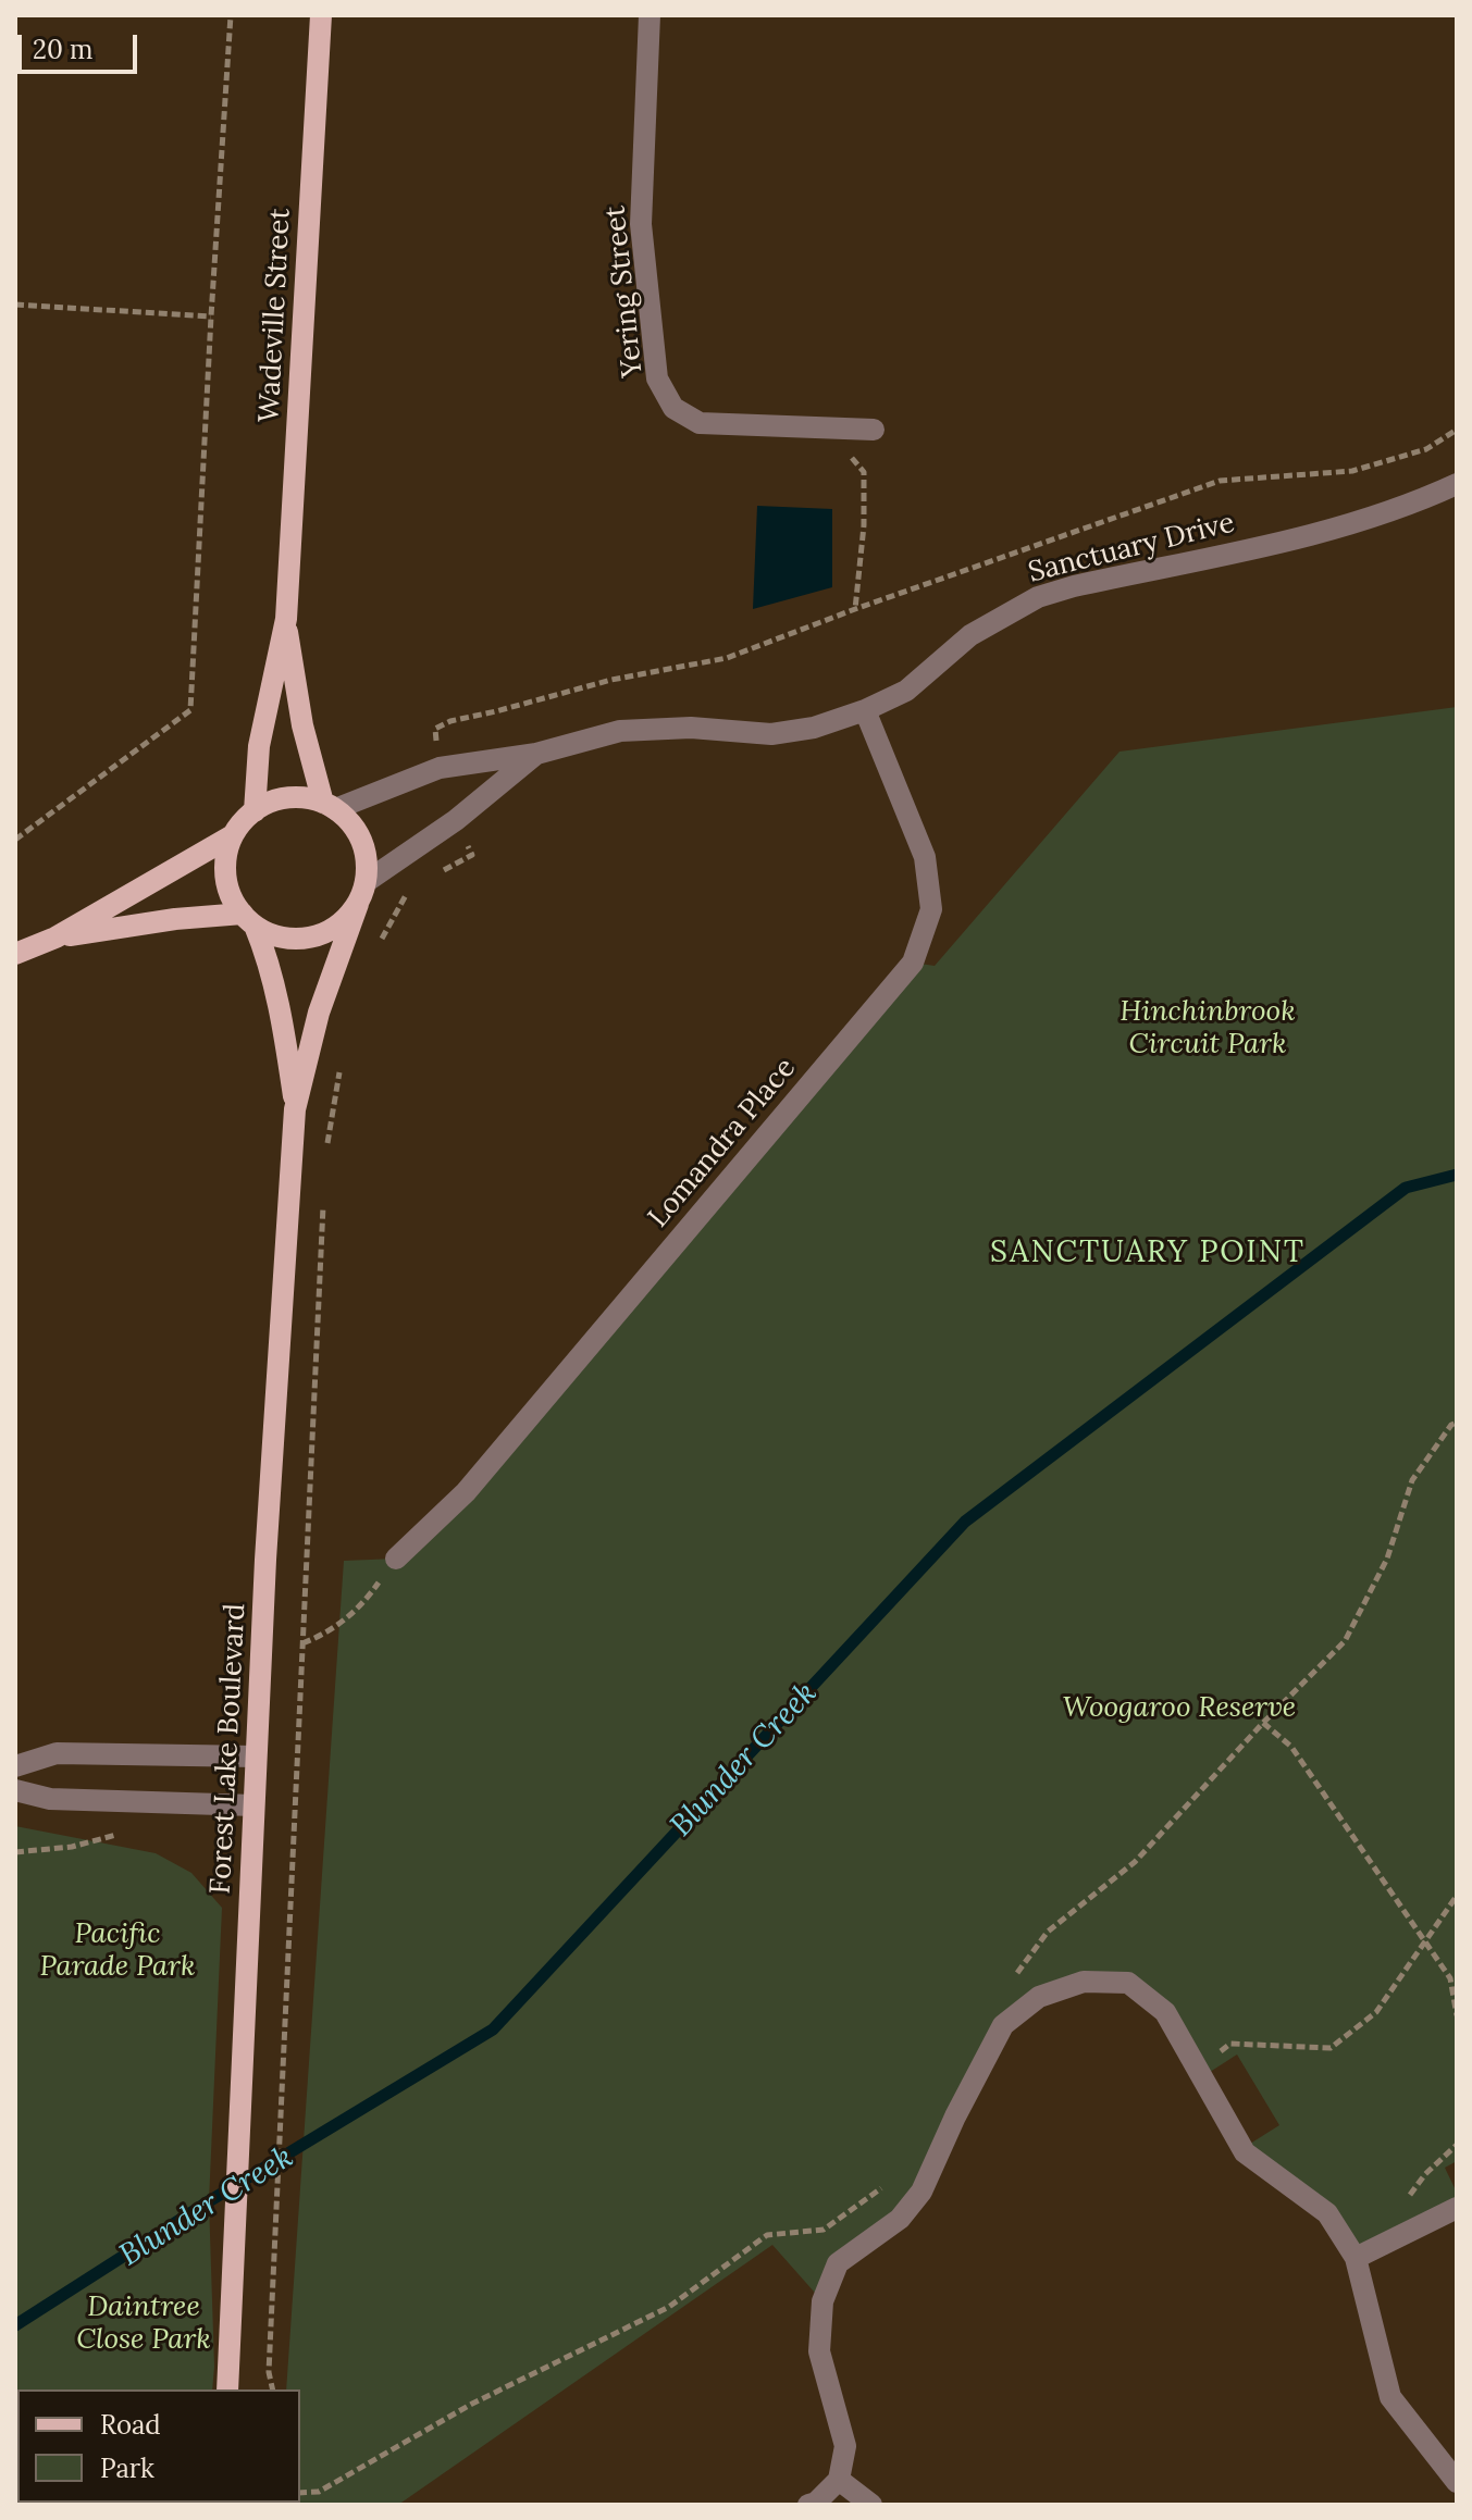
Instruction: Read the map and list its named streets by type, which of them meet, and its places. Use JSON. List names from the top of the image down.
{
  "streets": {
    "main road": ["Wadeville Street", "Forest Lake Boulevard"],
    "street": ["Yering Street", "Sanctuary Drive", "Lomandra Place"]
  },
  "crossings": [
    ["Wadeville Street", "Sanctuary Drive"],
    ["Wadeville Street", "Forest Lake Boulevard"],
    ["Sanctuary Drive", "Lomandra Place"],
    ["Sanctuary Drive", "Forest Lake Boulevard"]
  ],
  "districts": ["SANCTUARY POINT"],
  "water": ["Blunder Creek"],
  "parks": [
    "Hinchinbrook Circuit Park",
    "Woogaroo Reserve",
    "Pacific Parade Park",
    "Daintree Close Park"
  ],
  "legend": ["Road", "Park"],
  "scale_bar": "20 m"
}
